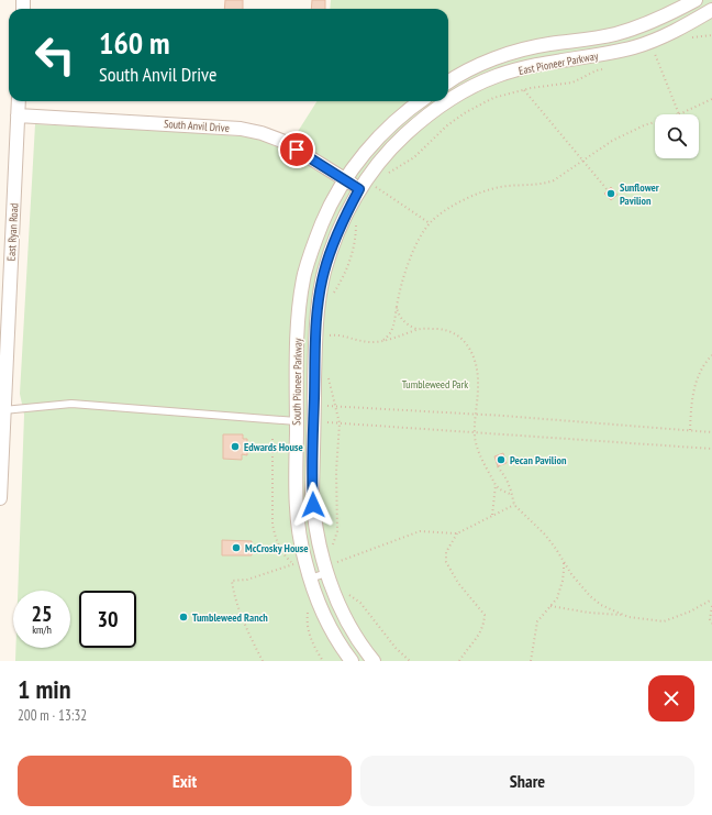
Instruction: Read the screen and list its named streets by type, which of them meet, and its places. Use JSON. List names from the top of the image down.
{
  "streets": {
    "street": [
      "East Pioneer Parkway",
      "South Anvil Drive",
      "East Ryan Road",
      "South Pioneer Parkway"
    ]
  },
  "crossings": [
    ["East Pioneer Parkway", "South Anvil Drive"],
    ["East Pioneer Parkway", "South Pioneer Parkway"],
    ["South Anvil Drive", "East Ryan Road"],
    ["South Anvil Drive", "South Pioneer Parkway"]
  ],
  "parks": ["Tumbleweed Park"],
  "places": [
    "Sunflower Pavilion",
    "Edwards House",
    "Pecan Pavilion",
    "McCrosky House",
    "Tumbleweed Ranch"
  ],
  "page": {
    "turn": ["160 m", "South Anvil Drive"],
    "speed": "25 km/h",
    "limit": "30",
    "heading": ["1 min", "200 m · 13:32"],
    "buttons": ["Exit", "Share"]
  }
}
